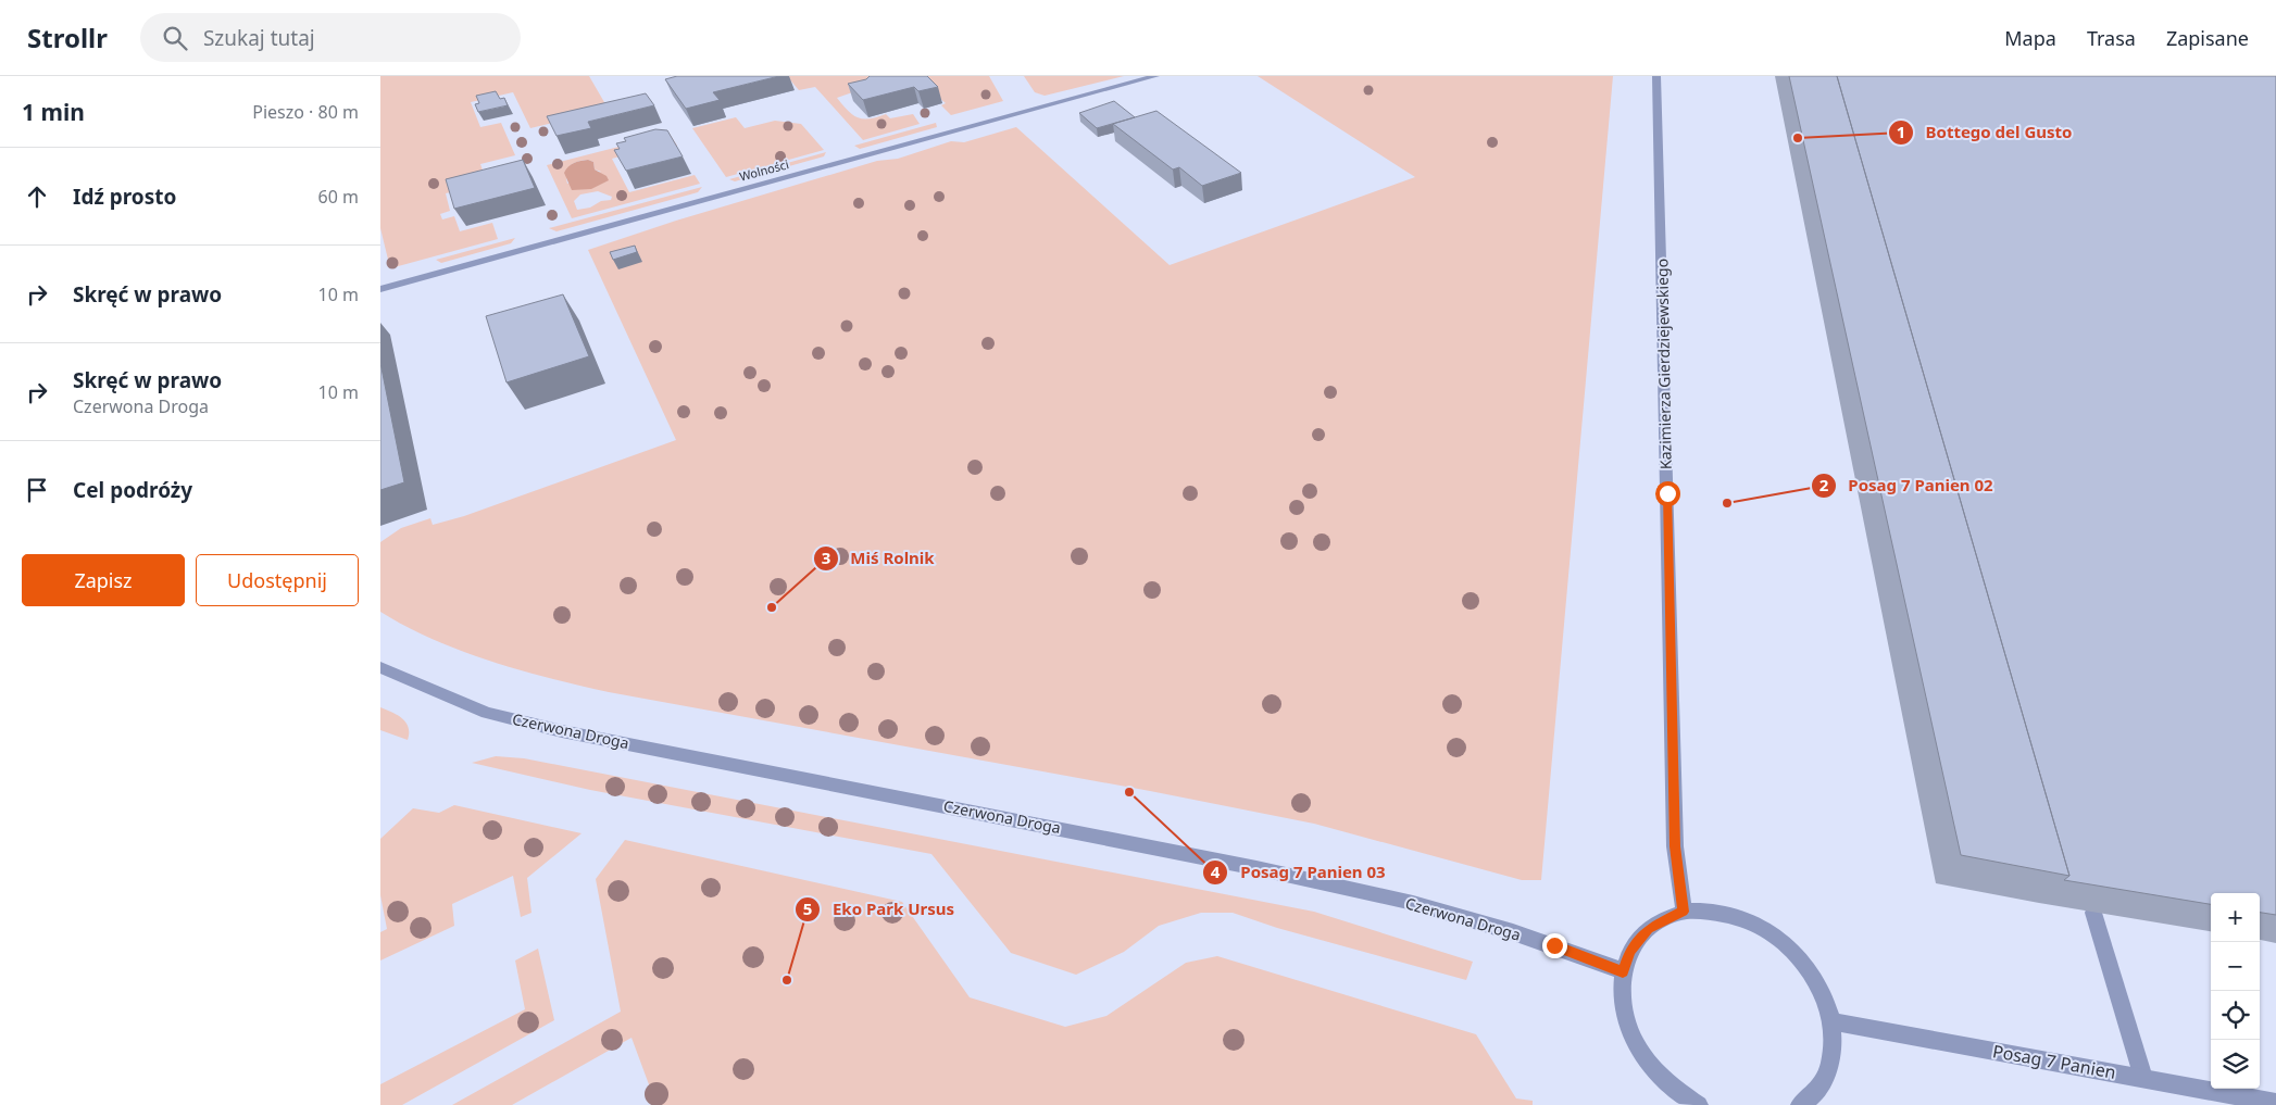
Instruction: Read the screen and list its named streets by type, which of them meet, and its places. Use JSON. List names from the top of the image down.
{
  "streets": {
    "street": [
      "Wolności",
      "Kazimierza Gierdziejewskiego",
      "Czerwona Droga",
      "Posag 7 Panien"
    ]
  },
  "places": [
    "Bottego del Gusto",
    "Posag 7 Panien 02",
    "Miś Rolnik",
    "Posag 7 Panien 03",
    "Eko Park Ursus"
  ],
  "page": {
    "header": "Strollr",
    "search": "Szukaj tutaj",
    "nav": ["Mapa", "Trasa", "Zapisane"],
    "heading": ["1 min", "Pieszo · 80 m"],
    "list": [
      ["Idź prosto", "60 m"],
      ["Skręć w prawo", "10 m"],
      ["Skręć w prawo", "Czerwona Droga", "10 m"],
      "Cel podróży"
    ],
    "buttons": ["Zapisz", "Udostępnij"],
    "map_buttons": ["+", "−"]
  }
}
